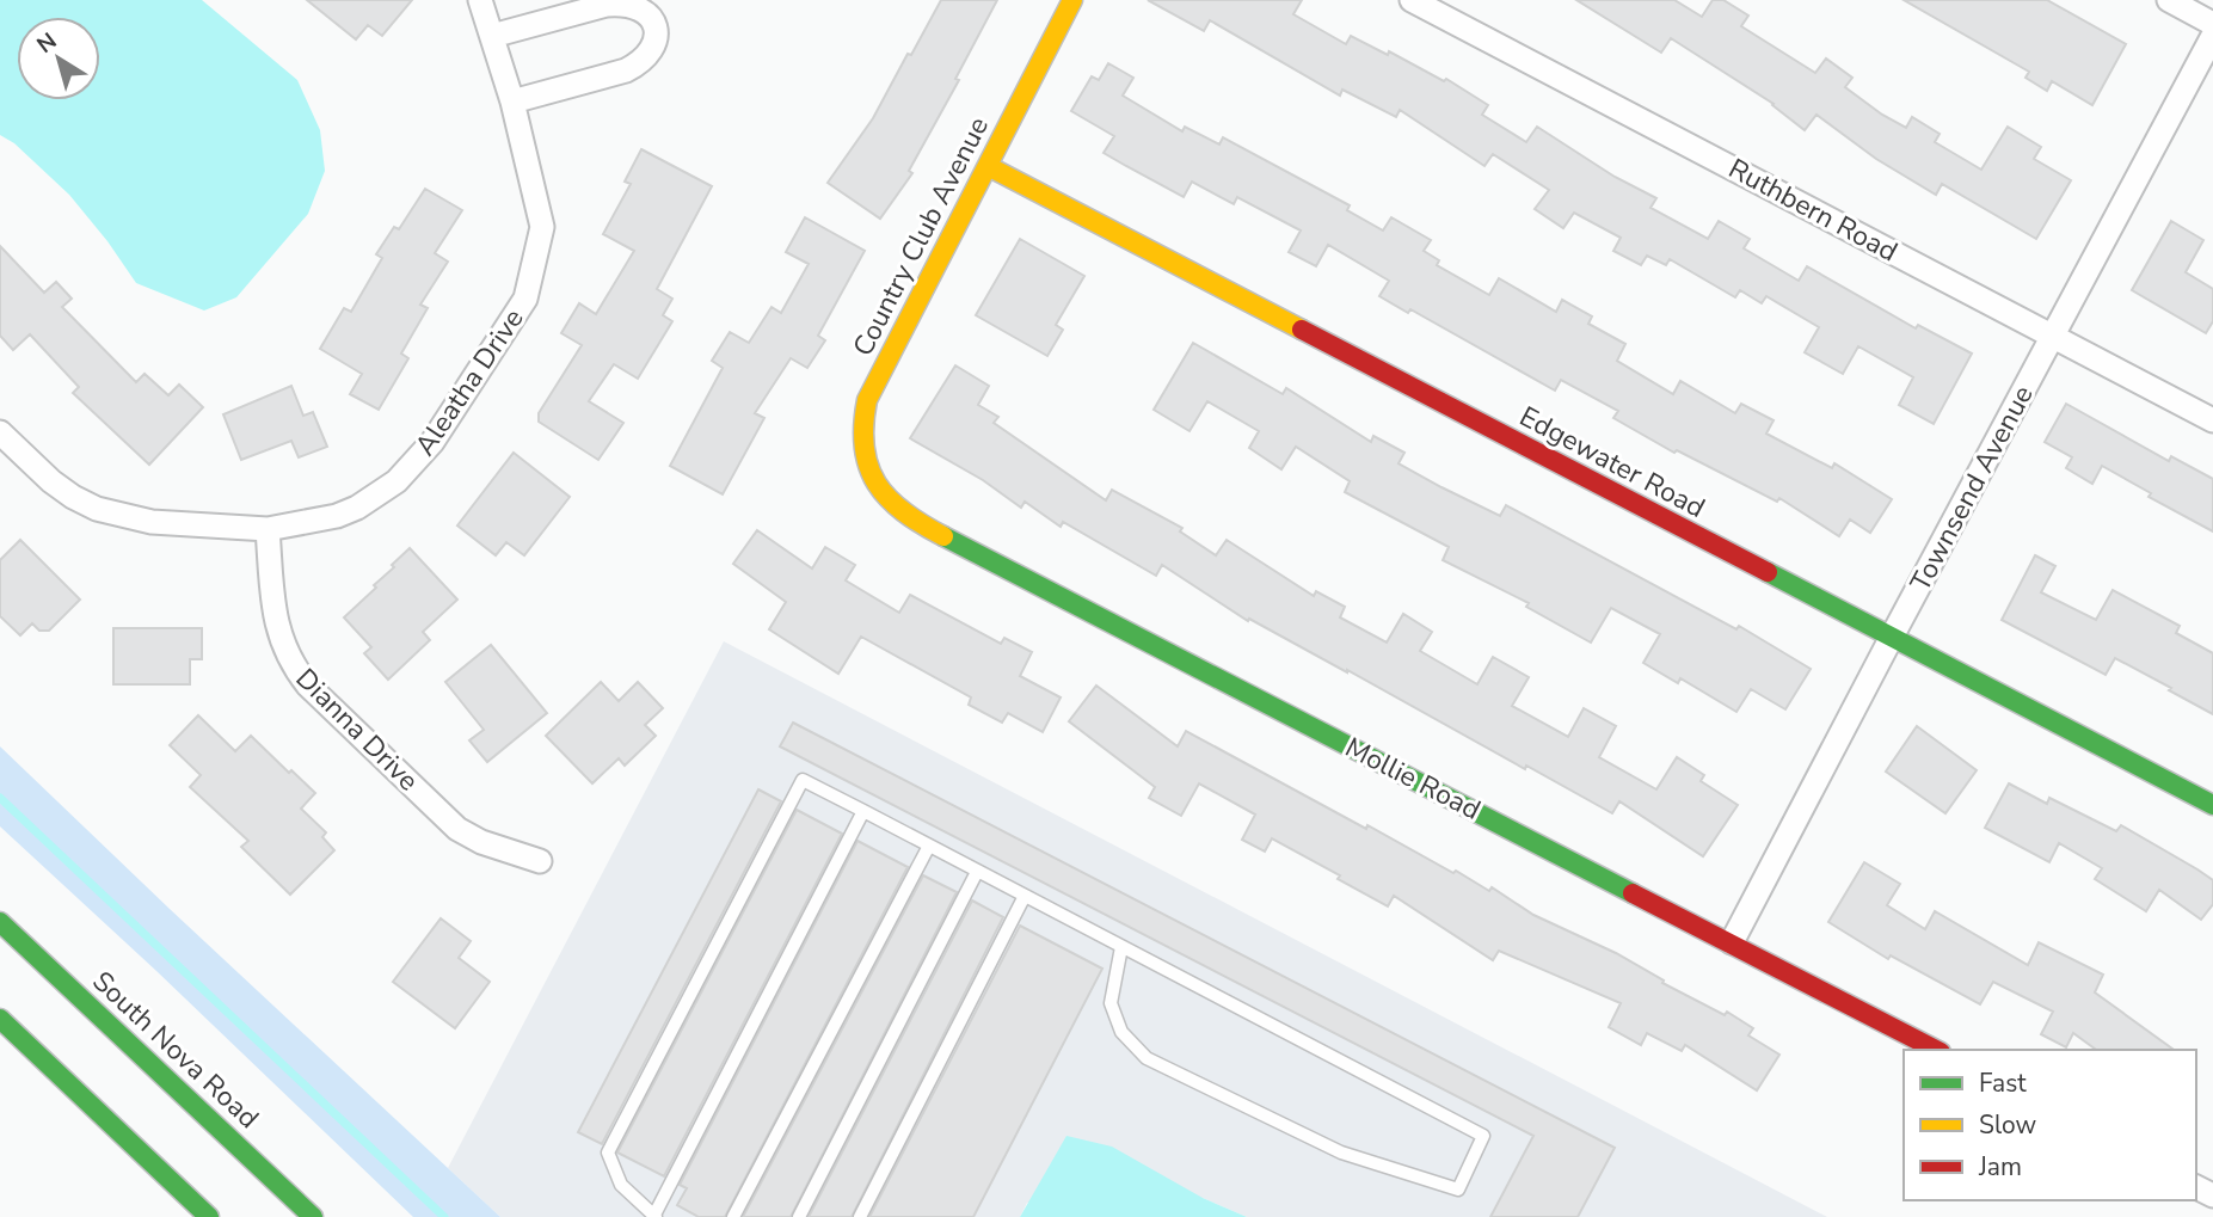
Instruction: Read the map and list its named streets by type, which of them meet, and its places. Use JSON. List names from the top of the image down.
{
  "streets": {
    "street": [
      "Ruthbern Road",
      "Country Club Avenue",
      "Aleatha Drive",
      "Edgewater Road",
      "Townsend Avenue",
      "Dianna Drive",
      "Mollie Road",
      "South Nova Road"
    ]
  },
  "crossings": [
    ["Ruthbern Road", "Townsend Avenue"],
    ["Country Club Avenue", "Edgewater Road"],
    ["Country Club Avenue", "Mollie Road"],
    ["Aleatha Drive", "Dianna Drive"],
    ["Edgewater Road", "Townsend Avenue"],
    ["Townsend Avenue", "Mollie Road"]
  ],
  "legend": ["Fast", "Slow", "Jam"],
  "north": "top left"
}
